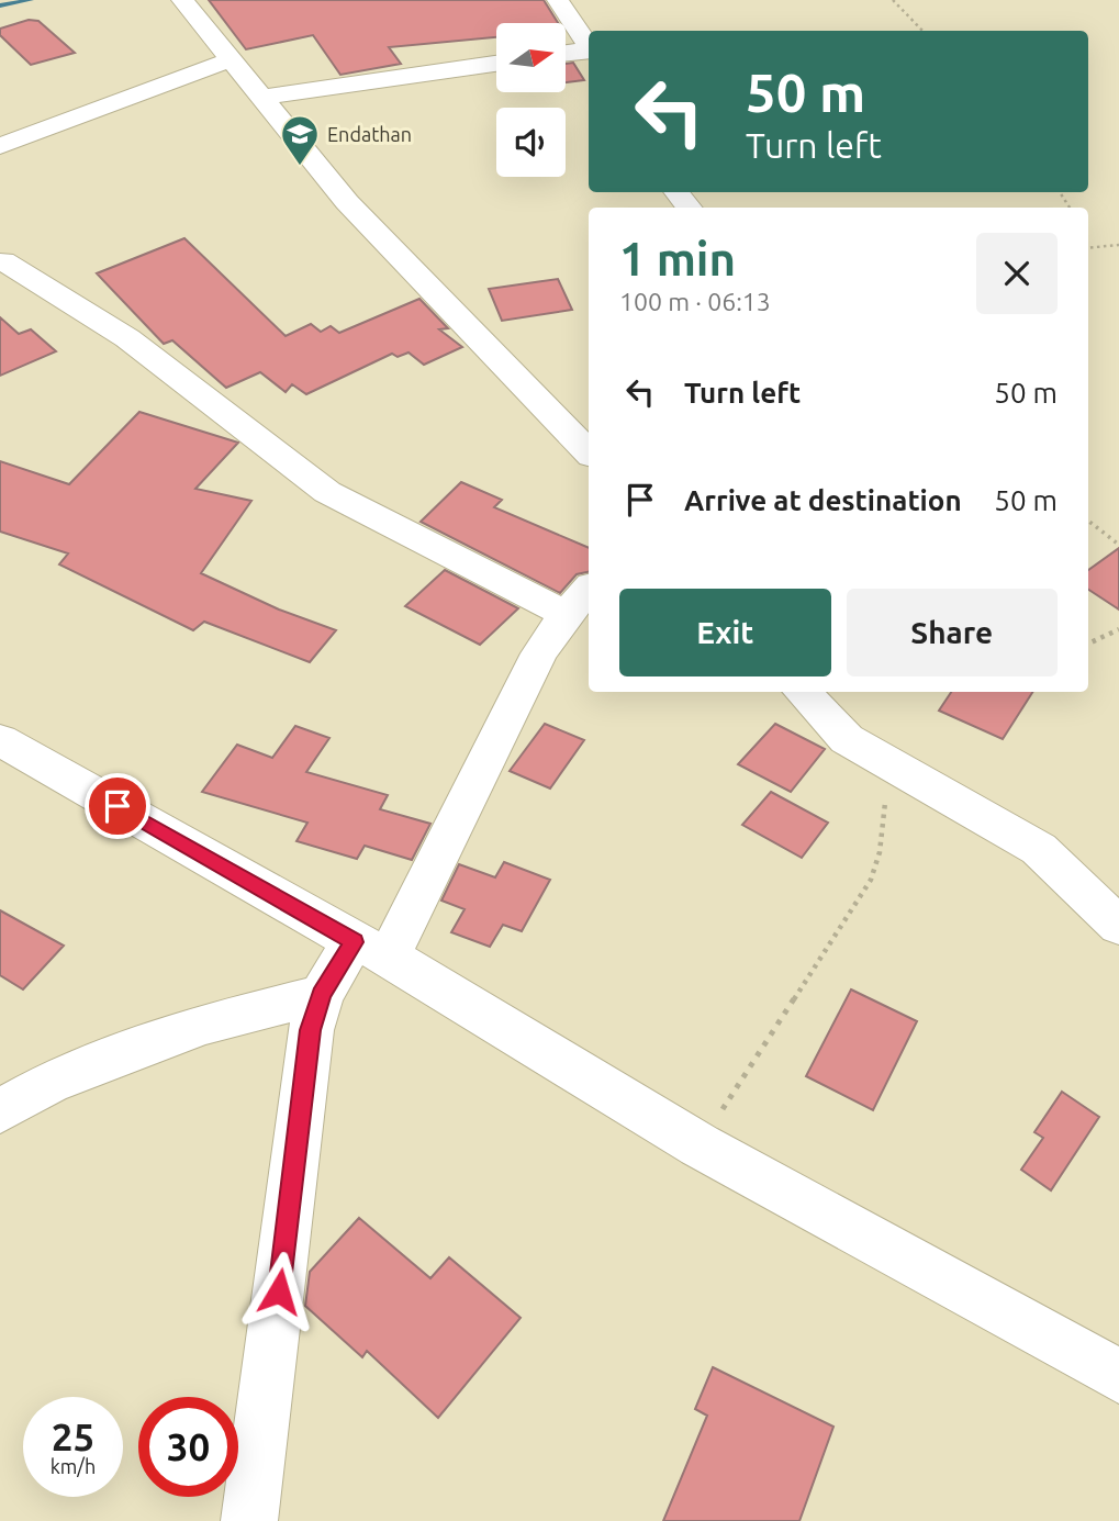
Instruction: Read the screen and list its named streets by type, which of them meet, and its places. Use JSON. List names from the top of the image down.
{
  "places": {
    "school or university": ["Endathan"]
  },
  "north": "right",
  "page": {
    "turn": ["50 m", "Turn left"],
    "heading": ["1 min", "100 m · 06:13"],
    "list": [
      {
        "name": "Turn left",
        "value": "50 m"
      },
      {
        "name": "Arrive at destination",
        "value": "50 m"
      }
    ],
    "buttons": ["Exit", "Share"],
    "speed": "25 km/h",
    "limit": "30"
  }
}
